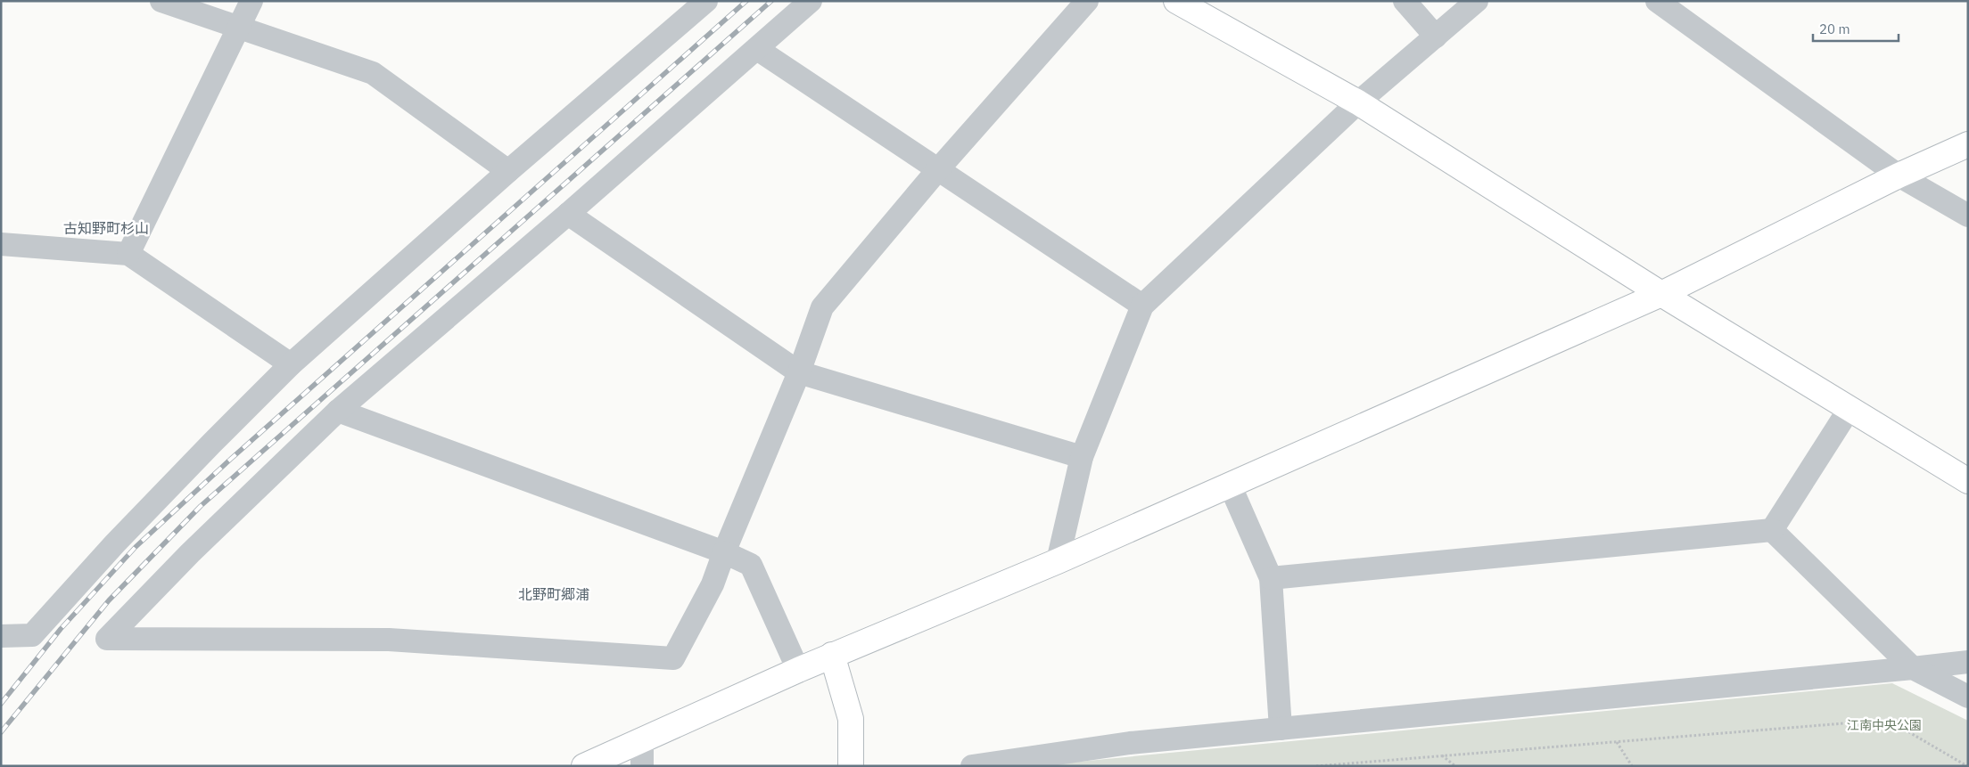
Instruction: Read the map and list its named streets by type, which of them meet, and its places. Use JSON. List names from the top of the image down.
{
  "districts": ["古知野町杉山", "北野町郷浦"],
  "parks": ["江南中央公園"],
  "scale_bar": "20 m"
}
